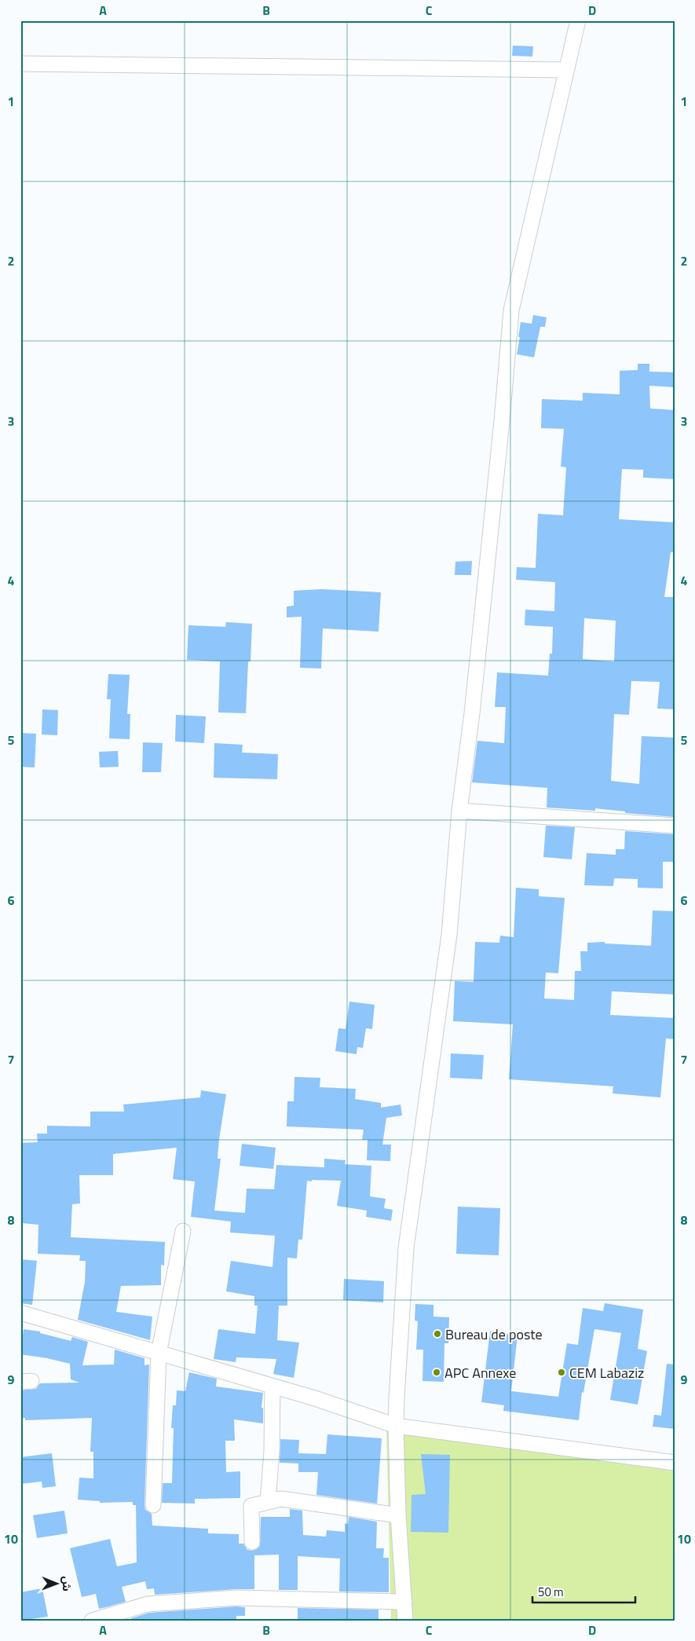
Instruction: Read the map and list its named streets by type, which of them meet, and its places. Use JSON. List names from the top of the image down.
{
  "places": ["Bureau de poste", "APC Annexe", "CEM Labaziz"],
  "scale_bar": "50 m",
  "north": "right",
  "grid": {
    "columns": [
      "A",
      "B",
      "C",
      "D"
    ],
    "rows": [
      "1",
      "2",
      "3",
      "4",
      "5",
      "6",
      "7",
      "8",
      "9",
      "10"
    ]
  }
}
